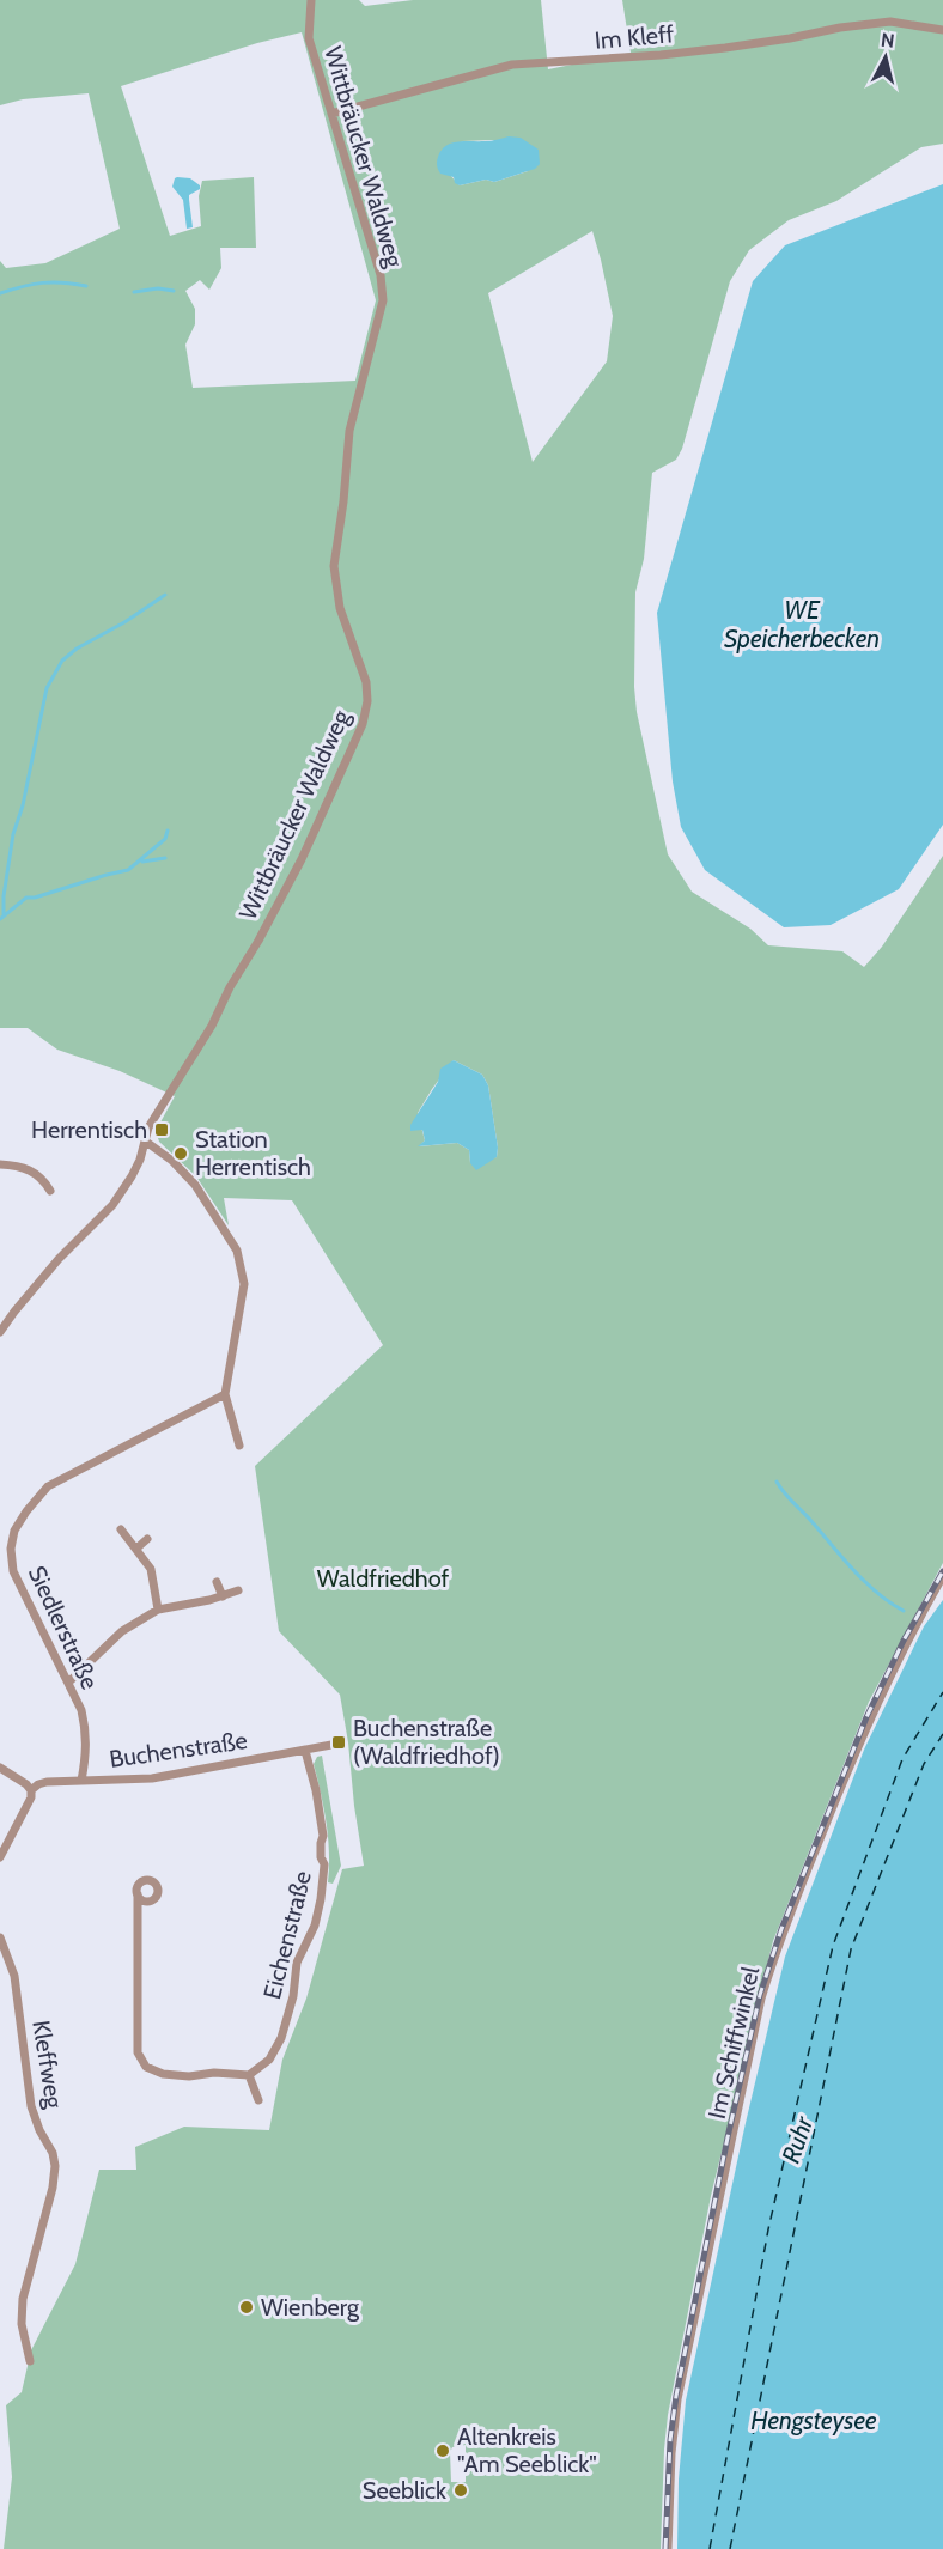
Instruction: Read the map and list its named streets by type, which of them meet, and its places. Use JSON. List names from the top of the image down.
{
  "streets": {
    "street": [
      "Im Kleff",
      "Wittbräucker Waldweg",
      "Siedlerstraße",
      "Buchenstraße",
      "Eichenstraße",
      "Im Schiffwinkel",
      "Kleffweg"
    ]
  },
  "crossings": [
    ["Im Kleff", "Wittbräucker Waldweg"],
    ["Siedlerstraße", "Buchenstraße"],
    ["Buchenstraße", "Eichenstraße"]
  ],
  "water": ["WE Speicherbecken", "Ruhr", "Hengsteysee"],
  "parks": ["Waldfriedhof"],
  "places": {
    "transit": ["Herrentisch", "Buchenstraße (Waldfriedhof)"],
    "other": [
      "Station Herrentisch",
      "Wienberg",
      "Altenkreis \"Am Seeblick\"",
      "Seeblick"
    ]
  },
  "north": "top"
}
